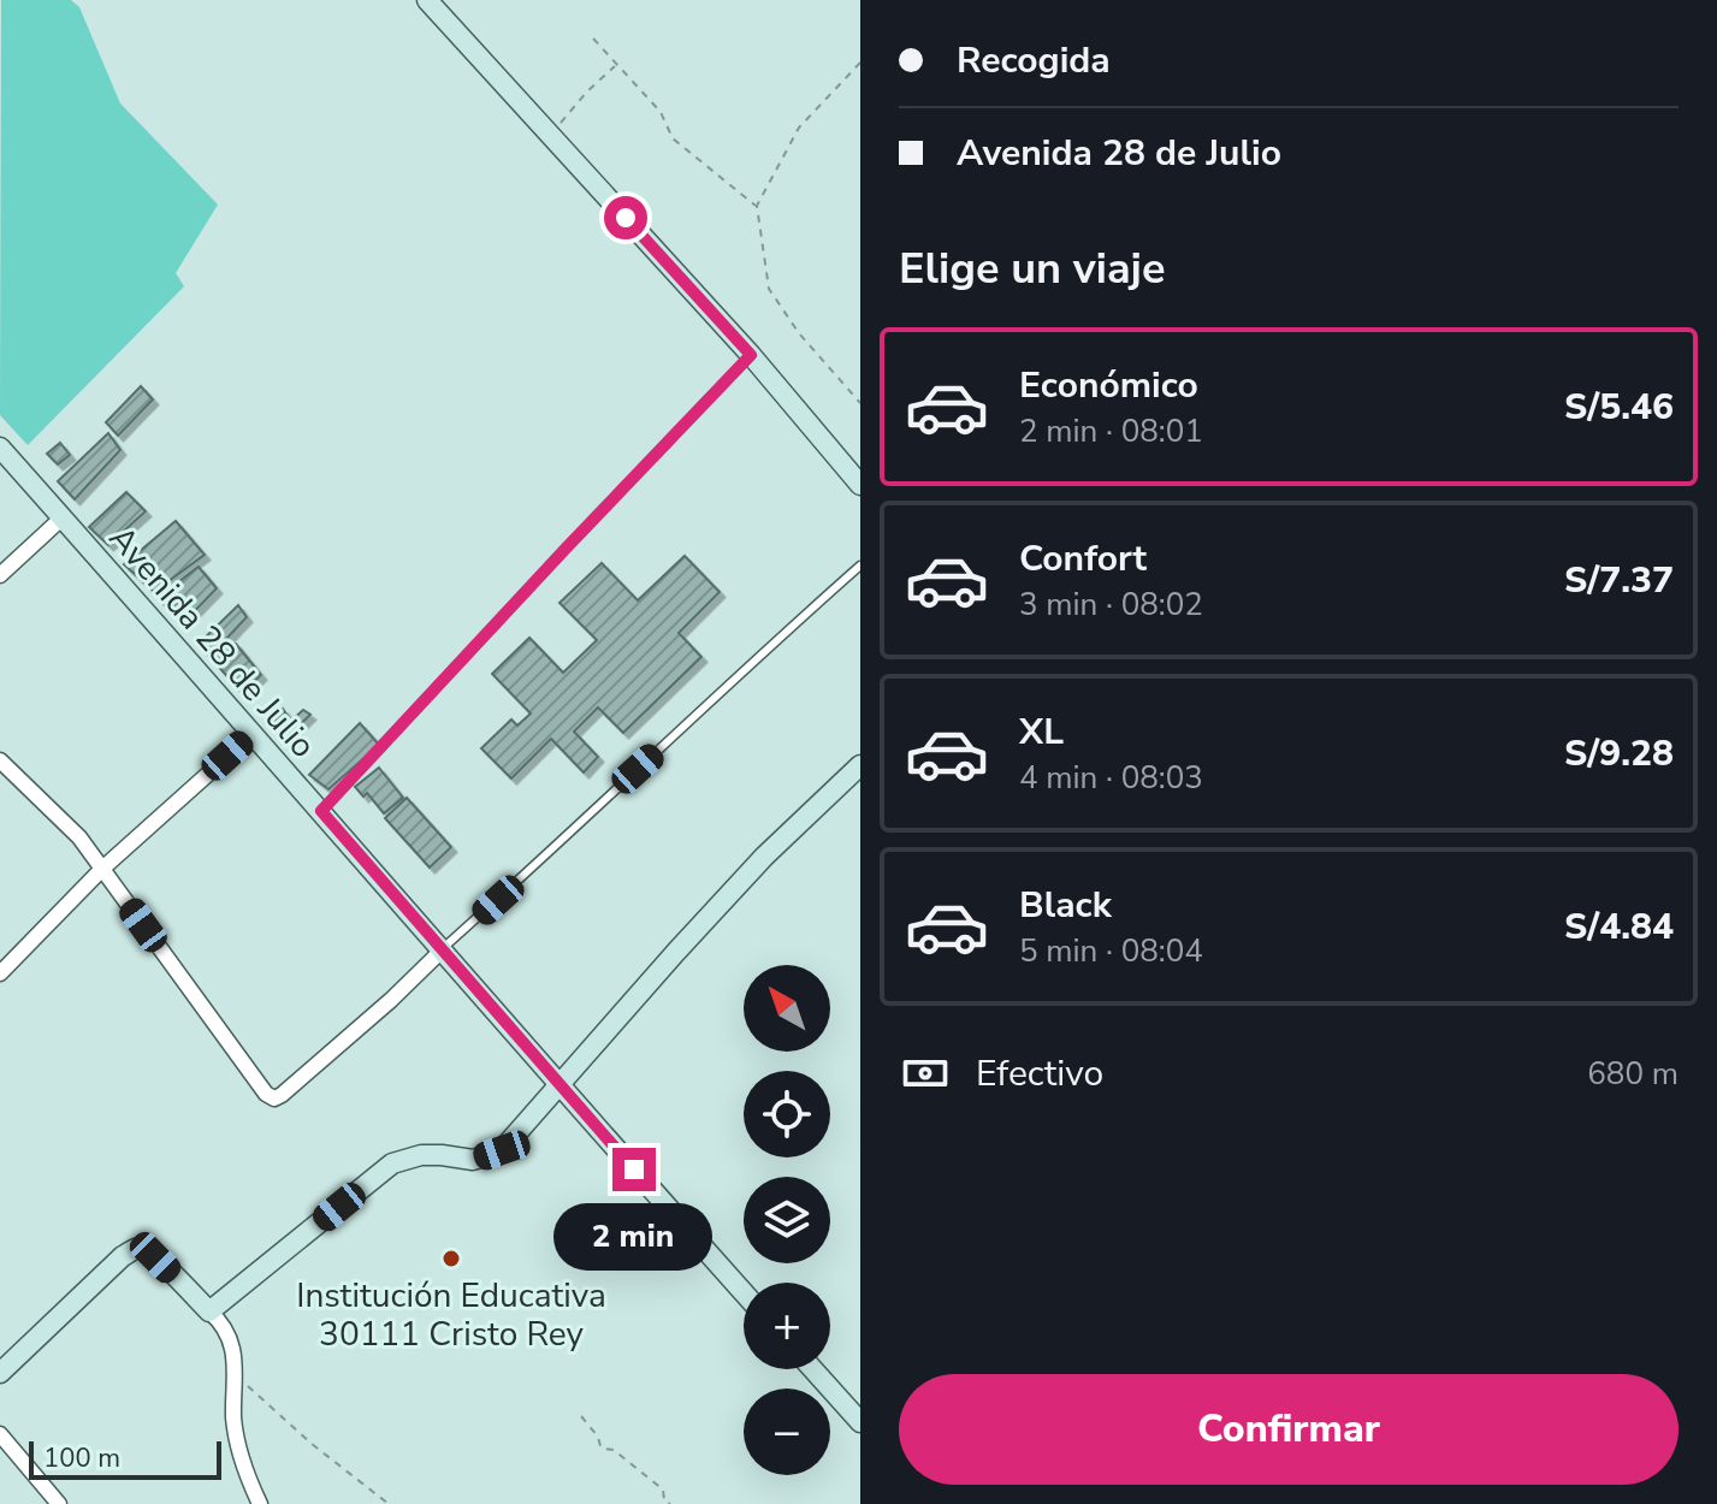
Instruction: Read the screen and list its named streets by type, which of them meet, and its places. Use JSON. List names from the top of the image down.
{
  "streets": {
    "street": ["Avenida 28 de Julio"]
  },
  "places": ["Institución Educativa 30111 Cristo Rey"],
  "scale_bar": "100 m",
  "north": "top left",
  "page": {
    "banner": ["Recogida", "Avenida 28 de Julio"],
    "heading": "Elige un viaje",
    "list": [
      {
        "name": "Económico",
        "note": "2 min · 08:01",
        "value": "S/5.46"
      },
      {
        "name": "Confort",
        "note": "3 min · 08:02",
        "value": "S/7.37"
      },
      {
        "name": "XL",
        "note": "4 min · 08:03",
        "value": "S/9.28"
      },
      {
        "name": "Black",
        "note": "5 min · 08:04",
        "value": "S/4.84"
      }
    ],
    "map_buttons": ["+", "−"],
    "pay": ["Efectivo", "680 m"],
    "bubble": "2 min",
    "buttons": "Confirmar",
    "scale": "100 m"
  }
}
